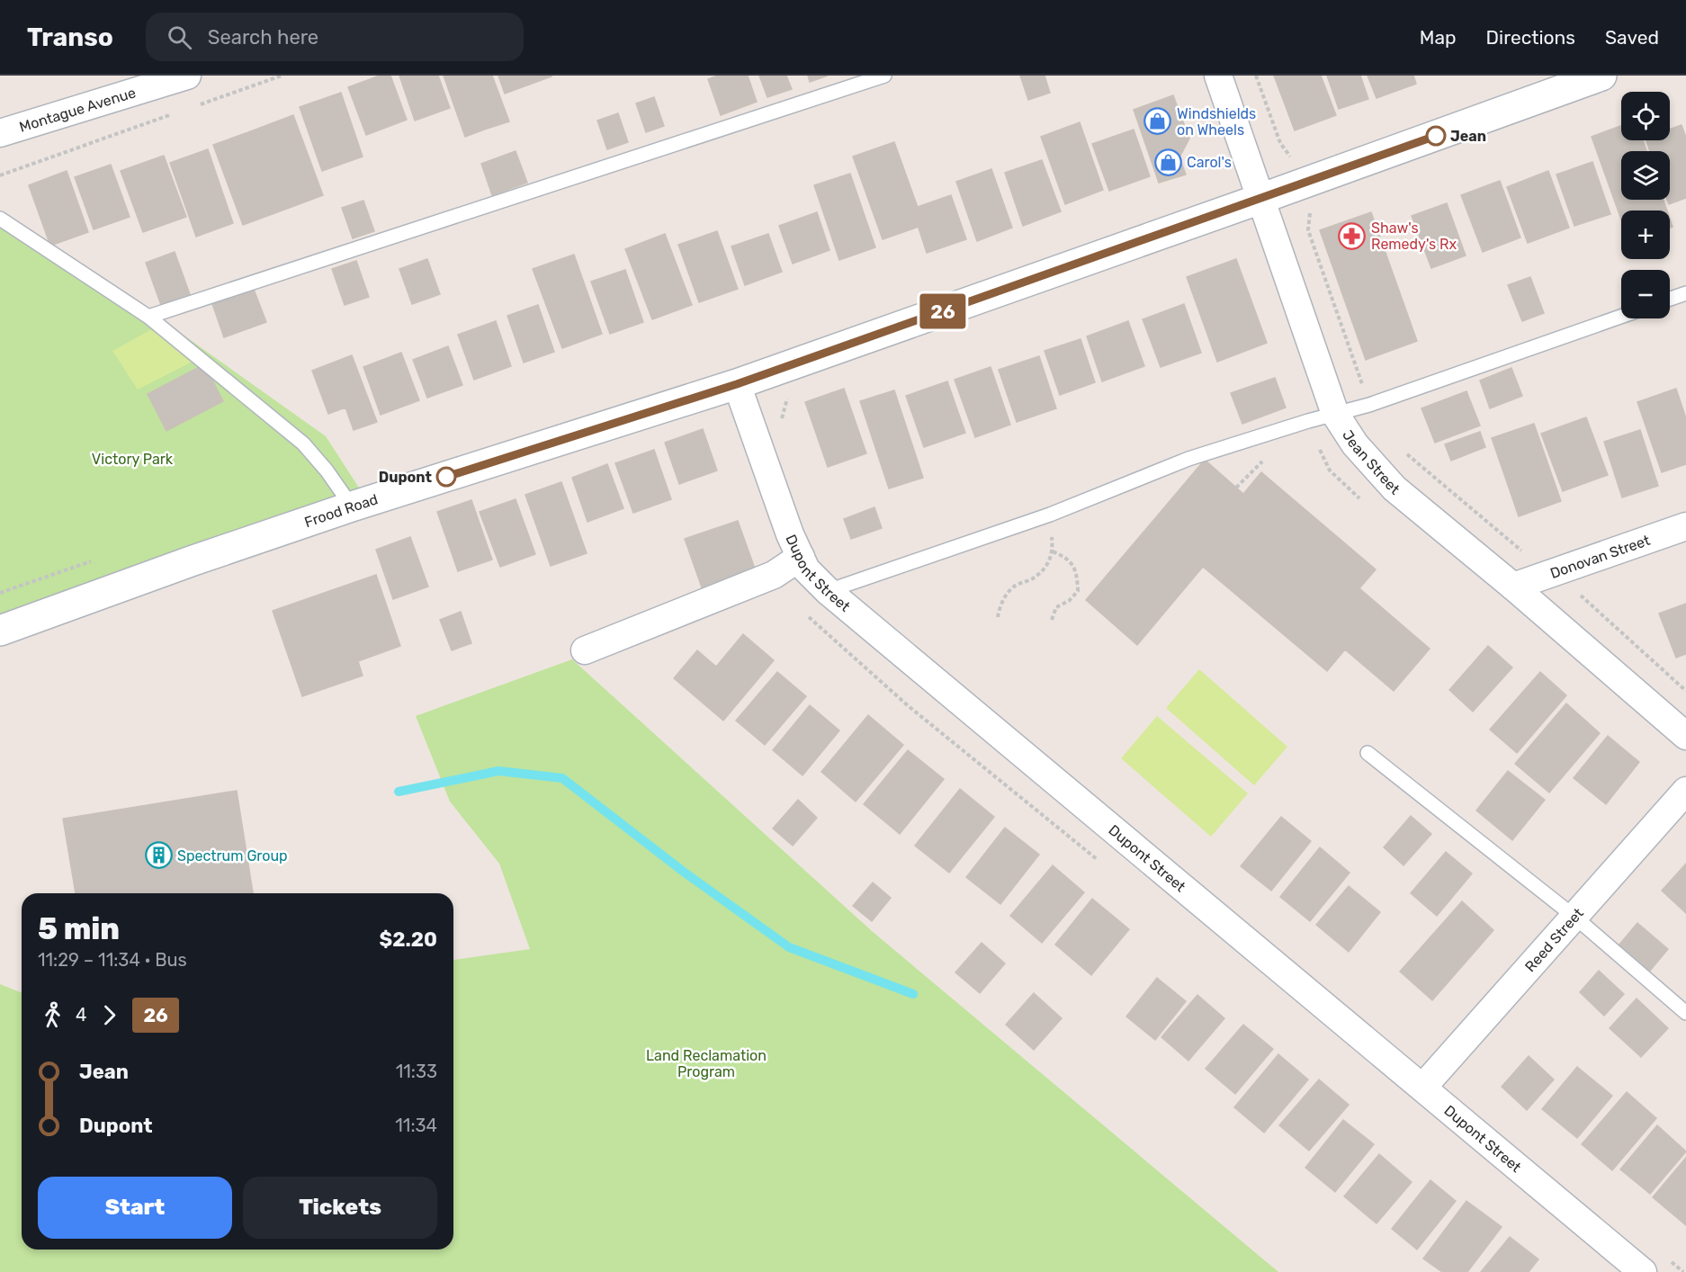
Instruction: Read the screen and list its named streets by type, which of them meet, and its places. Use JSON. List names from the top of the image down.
{
  "streets": {
    "street": [
      "Montague Avenue",
      "Jean Street",
      "Frood Road",
      "Donovan Street",
      "Dupont Street",
      "Reed Street"
    ]
  },
  "crossings": [
    ["Jean Street", "Frood Road"],
    ["Jean Street", "Donovan Street"],
    ["Frood Road", "Dupont Street"],
    ["Dupont Street", "Reed Street"]
  ],
  "parks": ["Victory Park", "Land Reclamation Program"],
  "places": {
    "shop": ["Windshields on Wheels", "Carol's"],
    "other": ["Jean", "Dupont"],
    "pharmacy": ["Shaw's Remedy's Rx"],
    "building": ["Spectrum Group"]
  },
  "lines": ["bus line 26"],
  "page": {
    "header": "Transo",
    "search": "Search here",
    "nav": ["Map", "Directions", "Saved"],
    "on_map": "26",
    "map_buttons": ["+", "−"],
    "heading": ["5 min", "11:29 – 11:34 · Bus", "$2.20"],
    "legs": ["4", "26"],
    "list": [
      {
        "name": "Jean",
        "value": "11:33"
      },
      {
        "name": "Dupont",
        "value": "11:34"
      }
    ],
    "buttons": ["Start", "Tickets"]
  }
}
